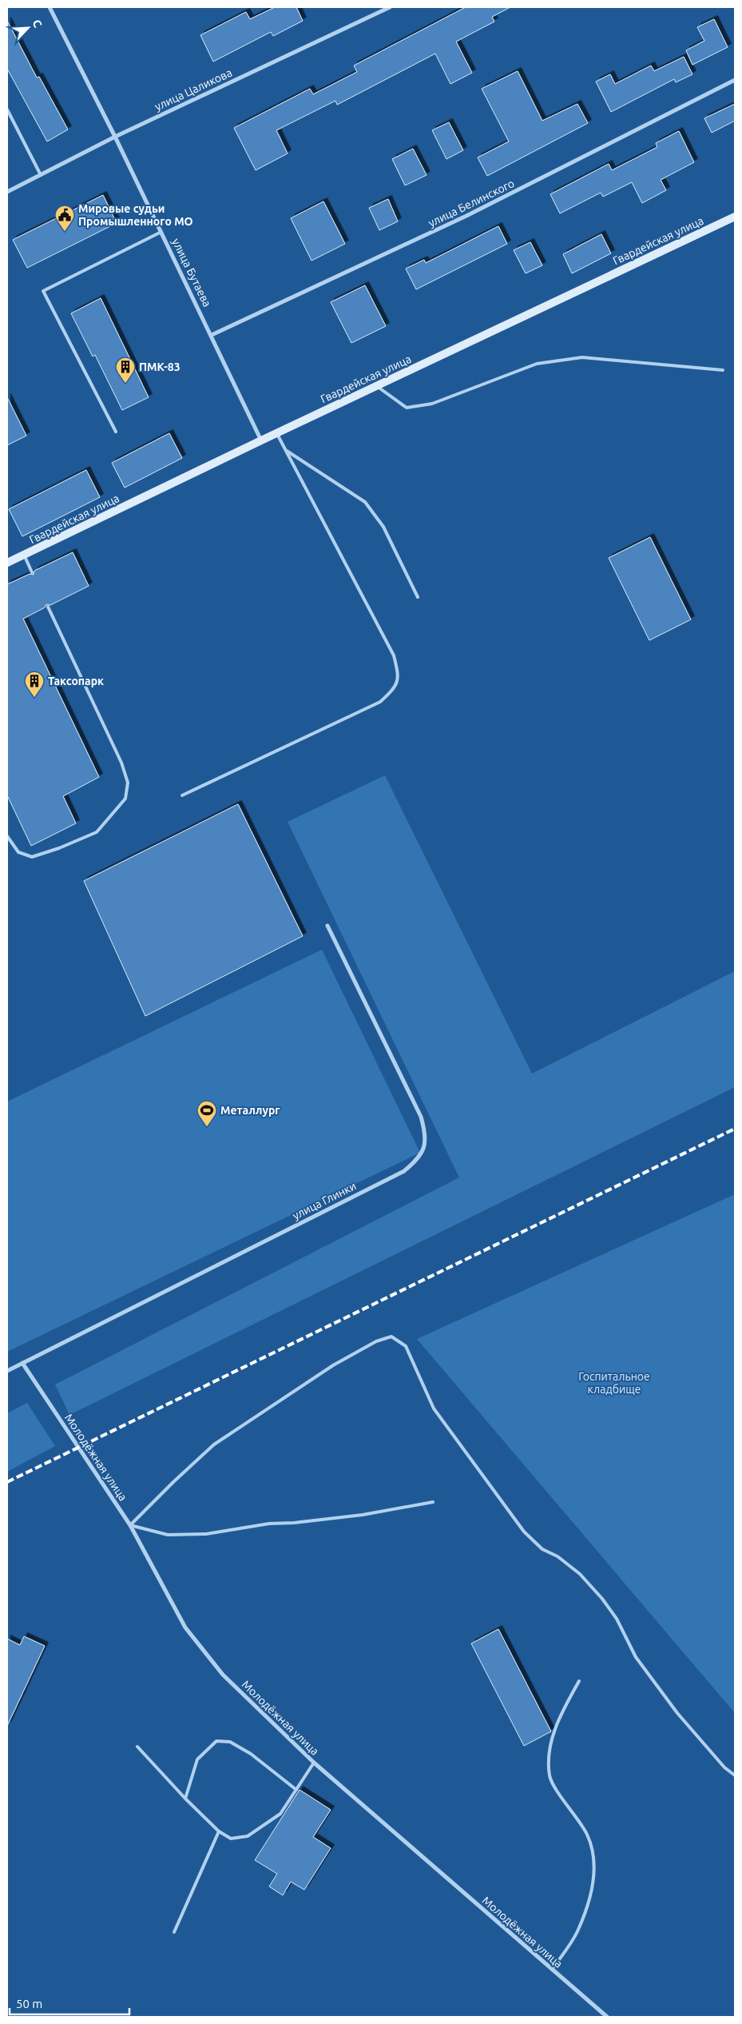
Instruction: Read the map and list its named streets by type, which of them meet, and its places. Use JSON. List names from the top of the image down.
{
  "streets": {
    "street": [
      "улица Цаликова",
      "улица Белинского",
      "Гвардейская улица",
      "улица Бутаева",
      "улица Глинки",
      "Молодёжная улица"
    ]
  },
  "crossings": [
    ["улица Цаликова", "улица Бутаева"],
    ["улица Белинского", "улица Бутаева"],
    ["Гвардейская улица", "улица Бутаева"],
    ["улица Глинки", "Молодёжная улица"]
  ],
  "parks": ["Госпитальное кладбище"],
  "places": {
    "public building": ["Мировые судьи Промышленного МО"],
    "building": ["ПМК-83", "Таксопарк"],
    "sports": ["Металлург"]
  },
  "scale_bar": "50 m",
  "north": "top right"
}
